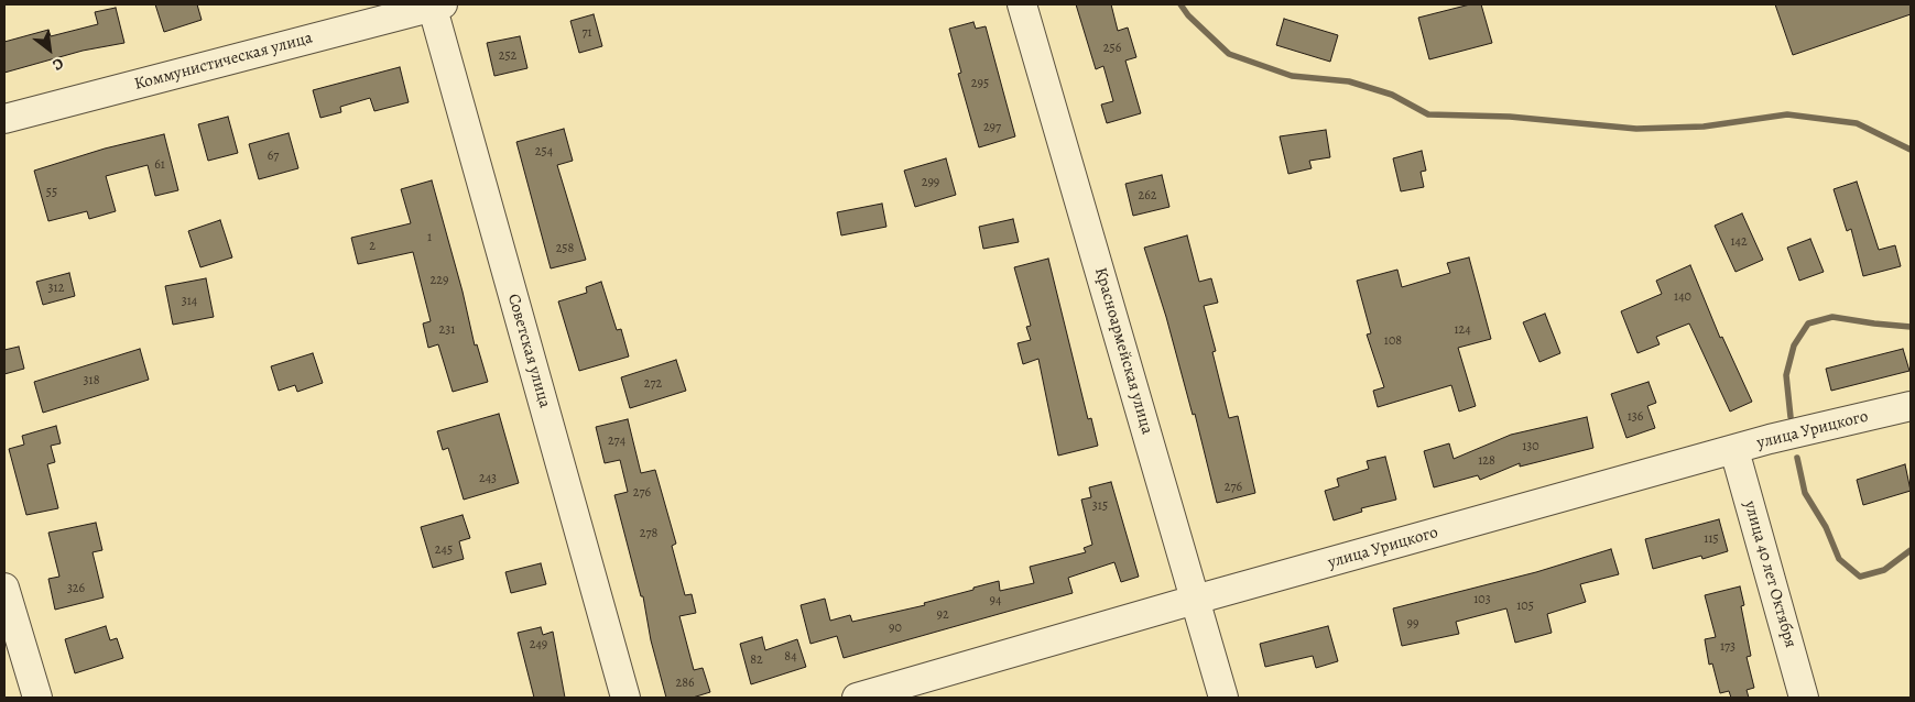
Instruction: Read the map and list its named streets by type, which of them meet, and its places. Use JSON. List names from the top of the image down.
{
  "streets": {
    "street": [
      "Коммунистическая улица",
      "Советская улица",
      "Красноармейская улица",
      "улица Урицкого",
      "улица 40 лет Октября"
    ]
  },
  "crossings": [
    ["Коммунистическая улица", "Советская улица"],
    ["Красноармейская улица", "улица Урицкого"],
    ["улица Урицкого", "улица 40 лет Октября"]
  ],
  "house_numbers": [
    "71",
    "256",
    "252",
    "295",
    "297",
    "254",
    "67",
    "61",
    "299",
    "55",
    "262",
    "1",
    "142",
    "2",
    "258",
    "229",
    "312",
    "140",
    "314",
    "231",
    "124",
    "108",
    "318",
    "272",
    "136",
    "274",
    "130",
    "128",
    "243",
    "276",
    "276",
    "315",
    "278",
    "115",
    "245",
    "326",
    "103",
    "94",
    "105",
    "92",
    "99",
    "90",
    "249",
    "173",
    "84",
    "82",
    "286"
  ],
  "north": "bottom right"
}
